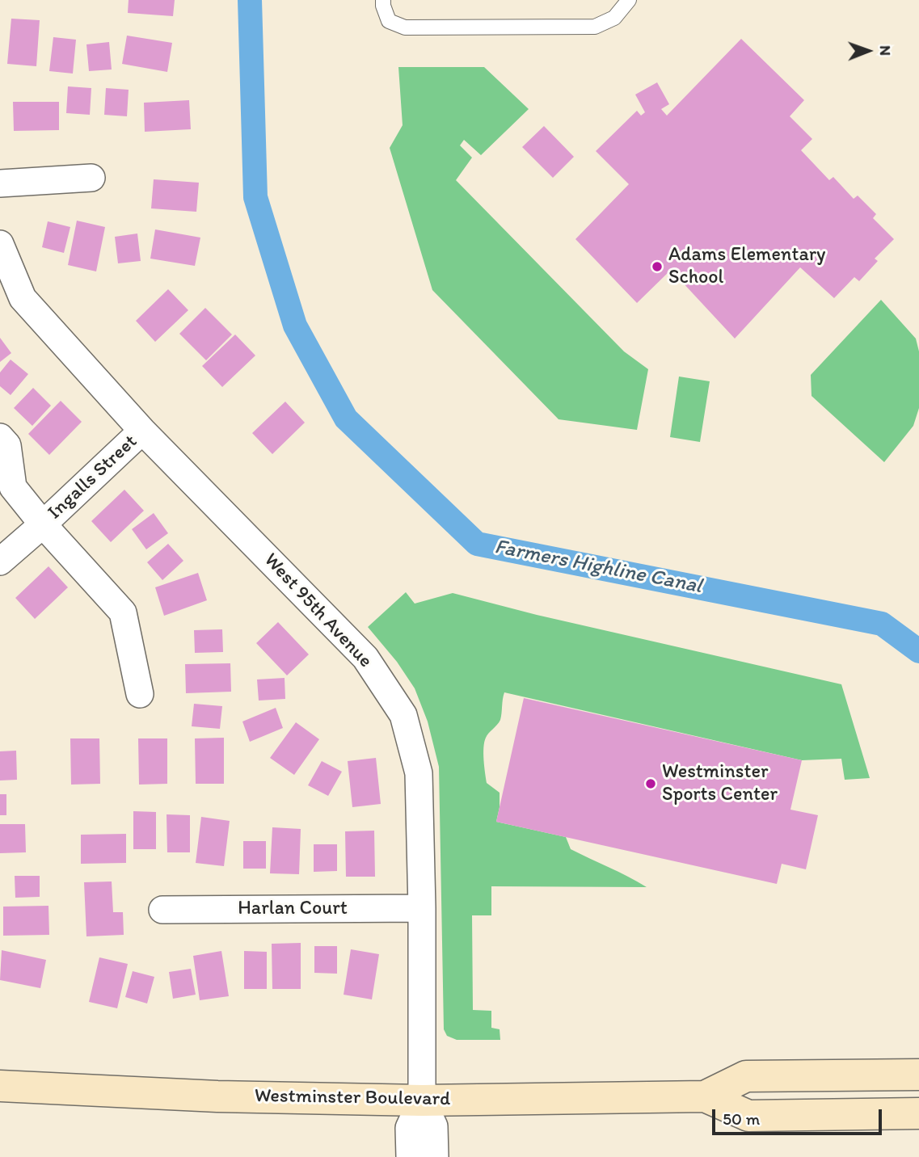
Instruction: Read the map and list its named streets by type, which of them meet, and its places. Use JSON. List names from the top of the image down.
{
  "streets": {
    "street": [
      "Ingalls Street",
      "West 95th Avenue",
      "Harlan Court",
      "Westminster Boulevard"
    ]
  },
  "crossings": [
    ["Ingalls Street", "West 95th Avenue"],
    ["West 95th Avenue", "Harlan Court"],
    ["West 95th Avenue", "Westminster Boulevard"]
  ],
  "water": ["Farmers Highline Canal"],
  "places": ["Adams Elementary School", "Westminster Sports Center"],
  "scale_bar": "50 m",
  "north": "right"
}
